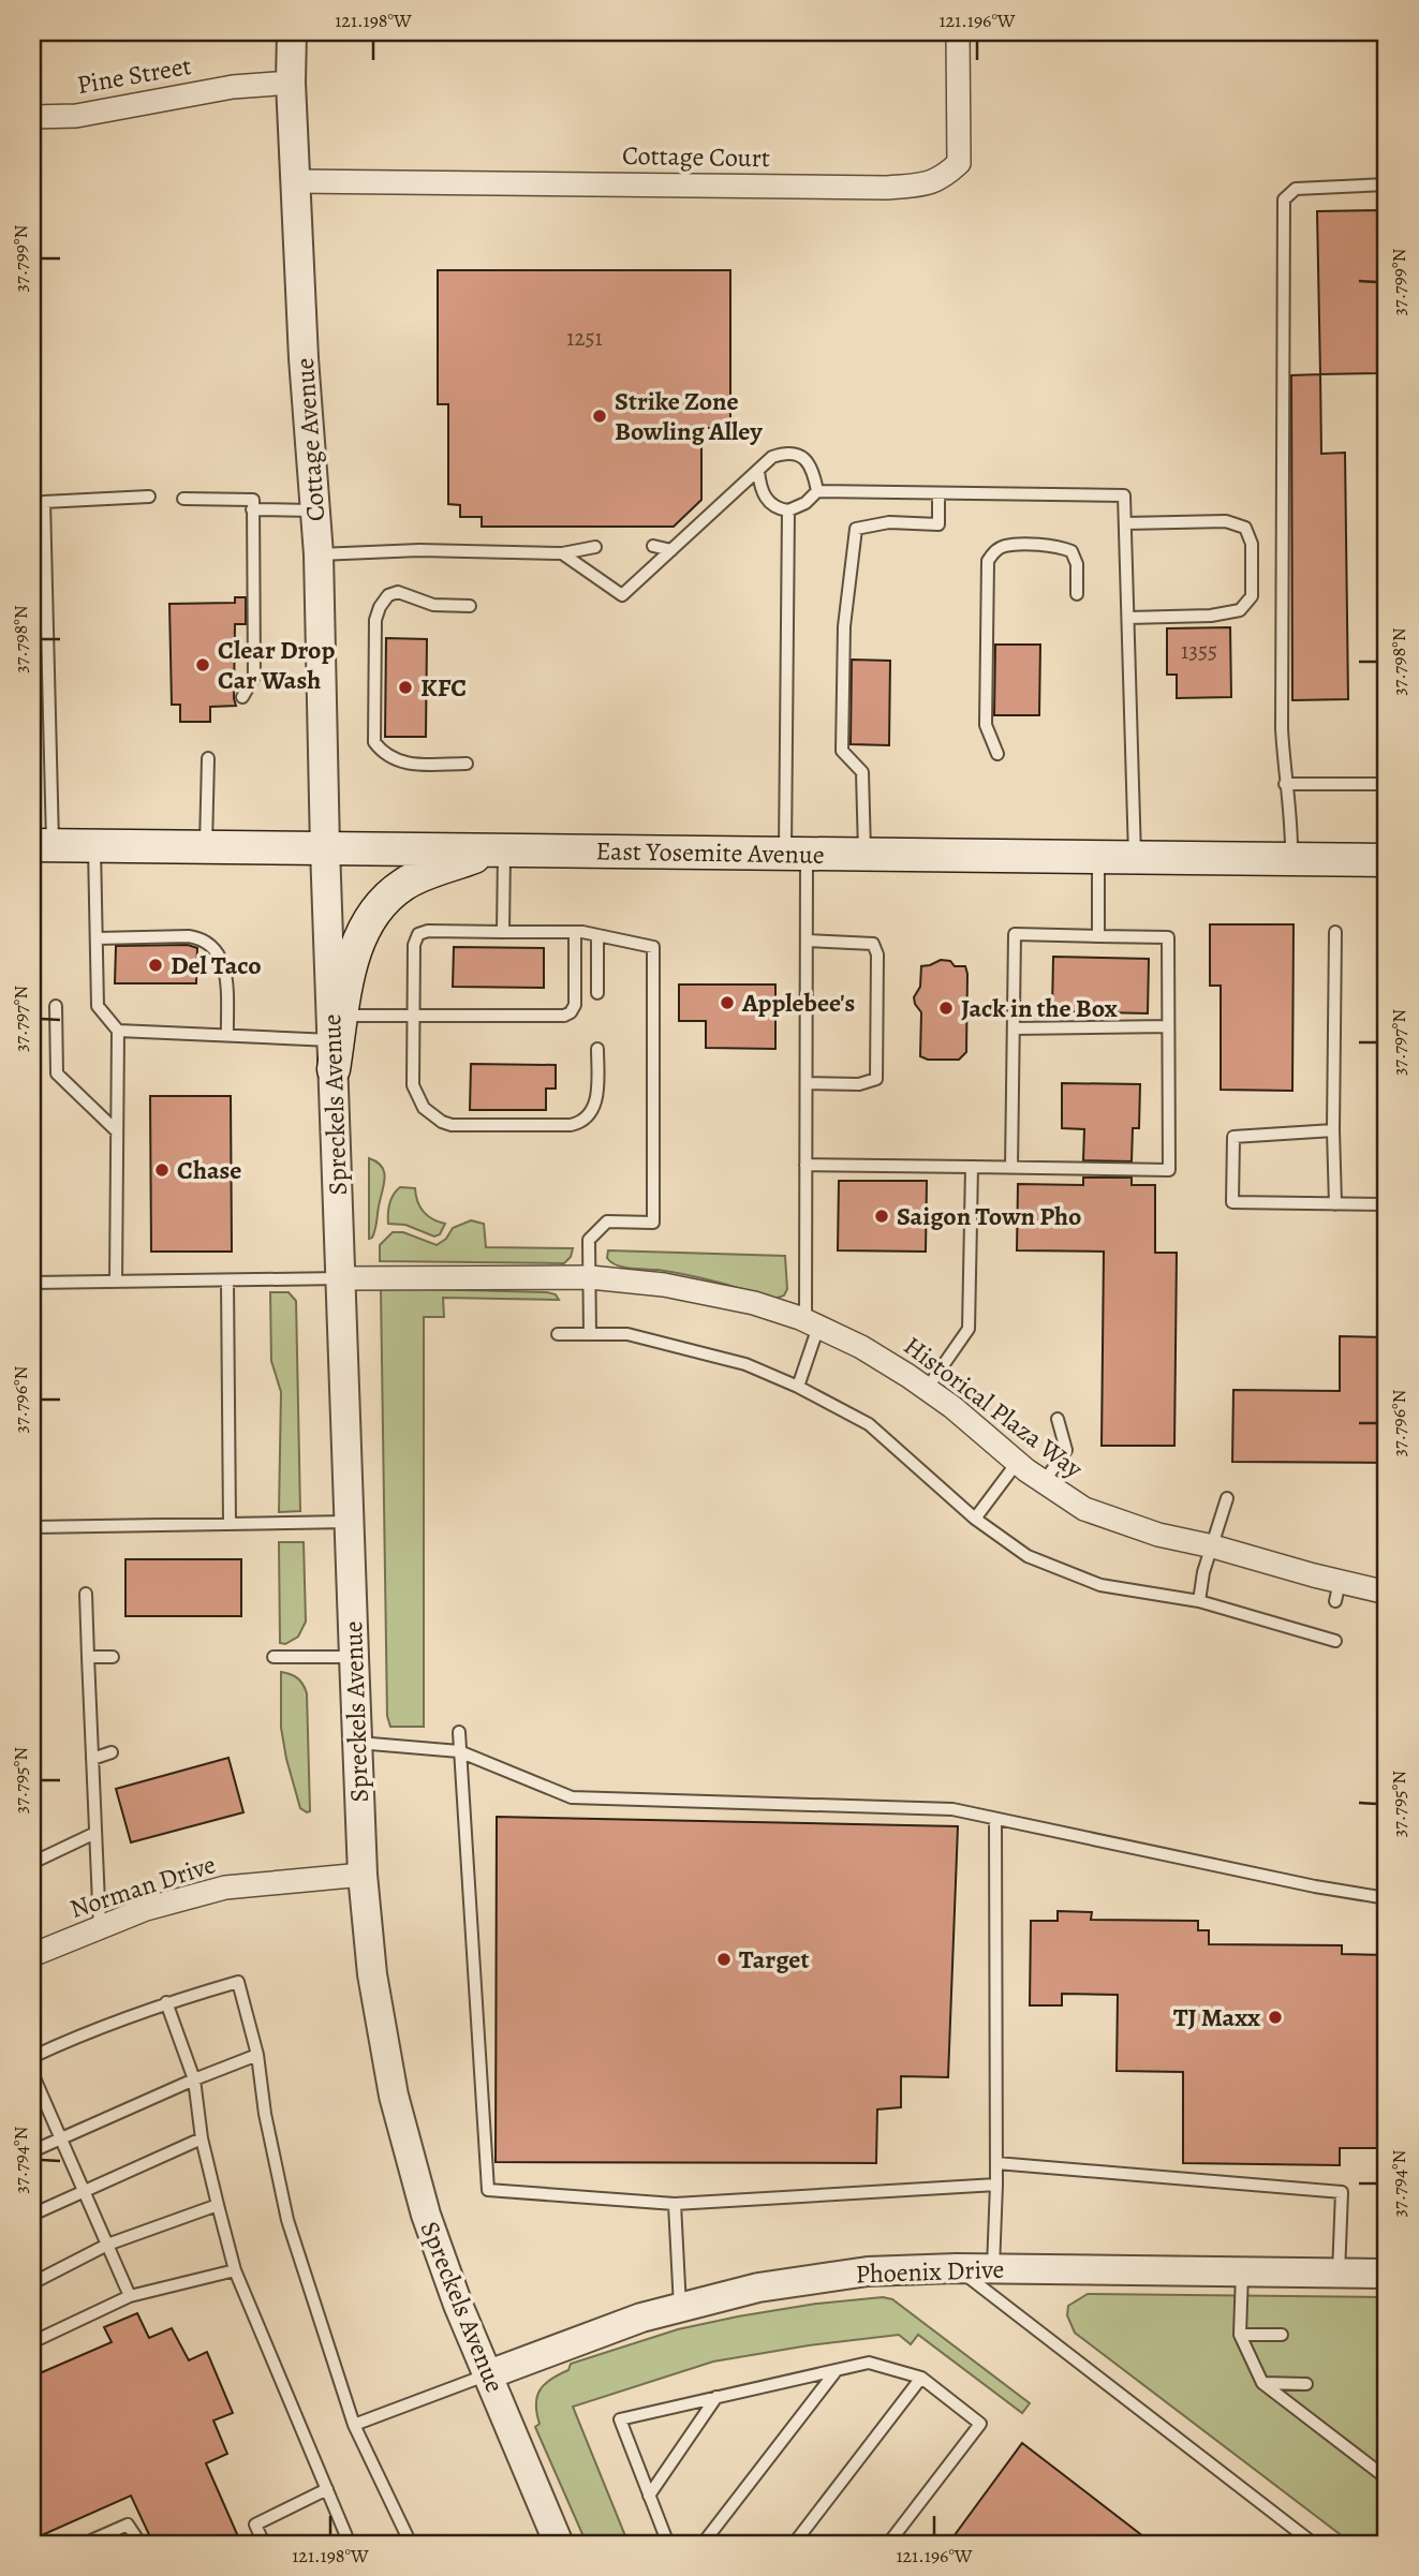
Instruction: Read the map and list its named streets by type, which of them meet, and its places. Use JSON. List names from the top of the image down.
{
  "streets": {
    "main road": ["East Yosemite Avenue"],
    "street": [
      "Pine Street",
      "Cottage Court",
      "Cottage Avenue",
      "Spreckels Avenue",
      "Historical Plaza Way",
      "Norman Drive",
      "Phoenix Drive"
    ]
  },
  "crossings": [
    ["Pine Street", "Cottage Avenue"],
    ["Cottage Court", "Cottage Avenue"],
    ["Cottage Avenue", "East Yosemite Avenue"],
    ["Cottage Avenue", "Spreckels Avenue"],
    ["East Yosemite Avenue", "Spreckels Avenue"],
    ["Spreckels Avenue", "Historical Plaza Way"],
    ["Spreckels Avenue", "Norman Drive"],
    ["Spreckels Avenue", "Phoenix Drive"]
  ],
  "places": [
    "Strike Zone Bowling Alley",
    "Clear Drop Car Wash",
    "KFC",
    "Del Taco",
    "Applebee's",
    "Jack in the Box",
    "Chase",
    "Saigon Town Pho",
    "Target",
    "TJ Maxx"
  ],
  "house_numbers": ["1251", "1355"],
  "coordinates": [
    "121.198°W",
    "121.196°W",
    "37.799°N",
    "37.798°N",
    "37.797°N",
    "37.796°N",
    "37.795°N",
    "37.794°N"
  ]
}
